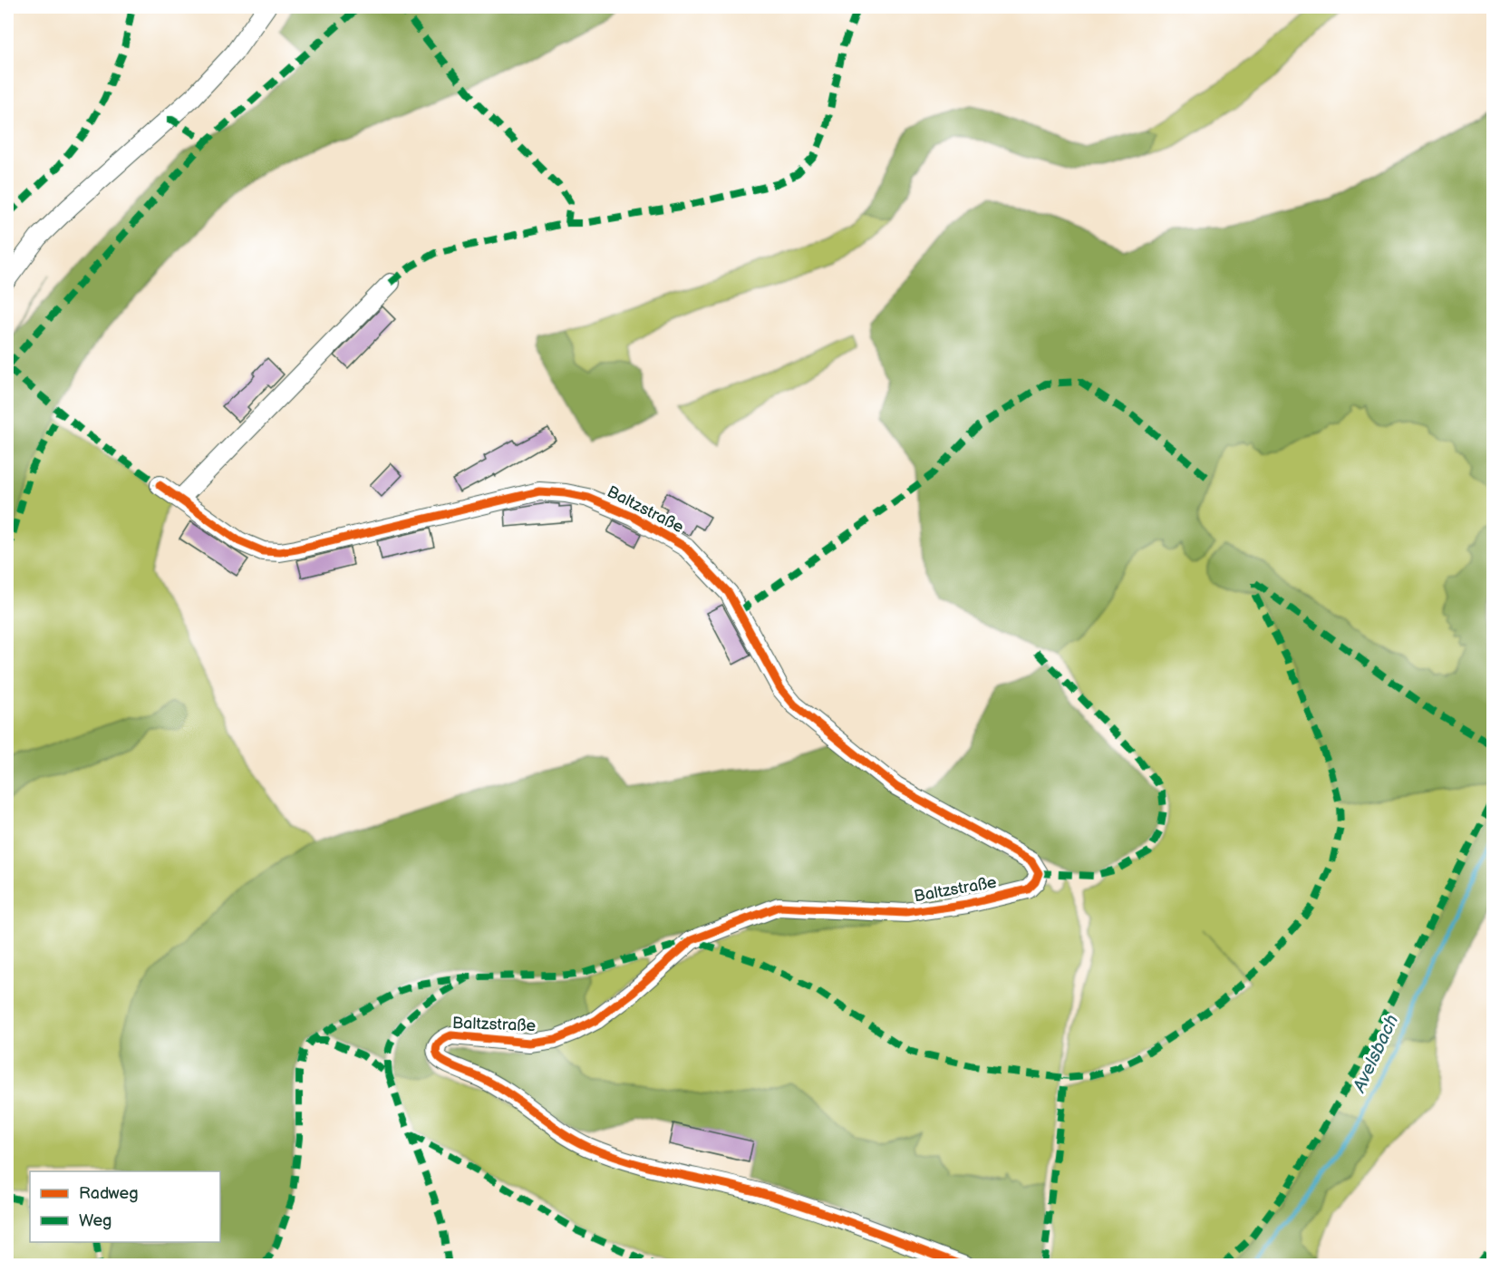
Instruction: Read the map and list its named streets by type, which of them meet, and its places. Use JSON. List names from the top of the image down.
{
  "streets": {
    "street": ["Baltzstraße"]
  },
  "water": ["Avelsbach"],
  "legend": ["Radweg", "Weg"]
}
